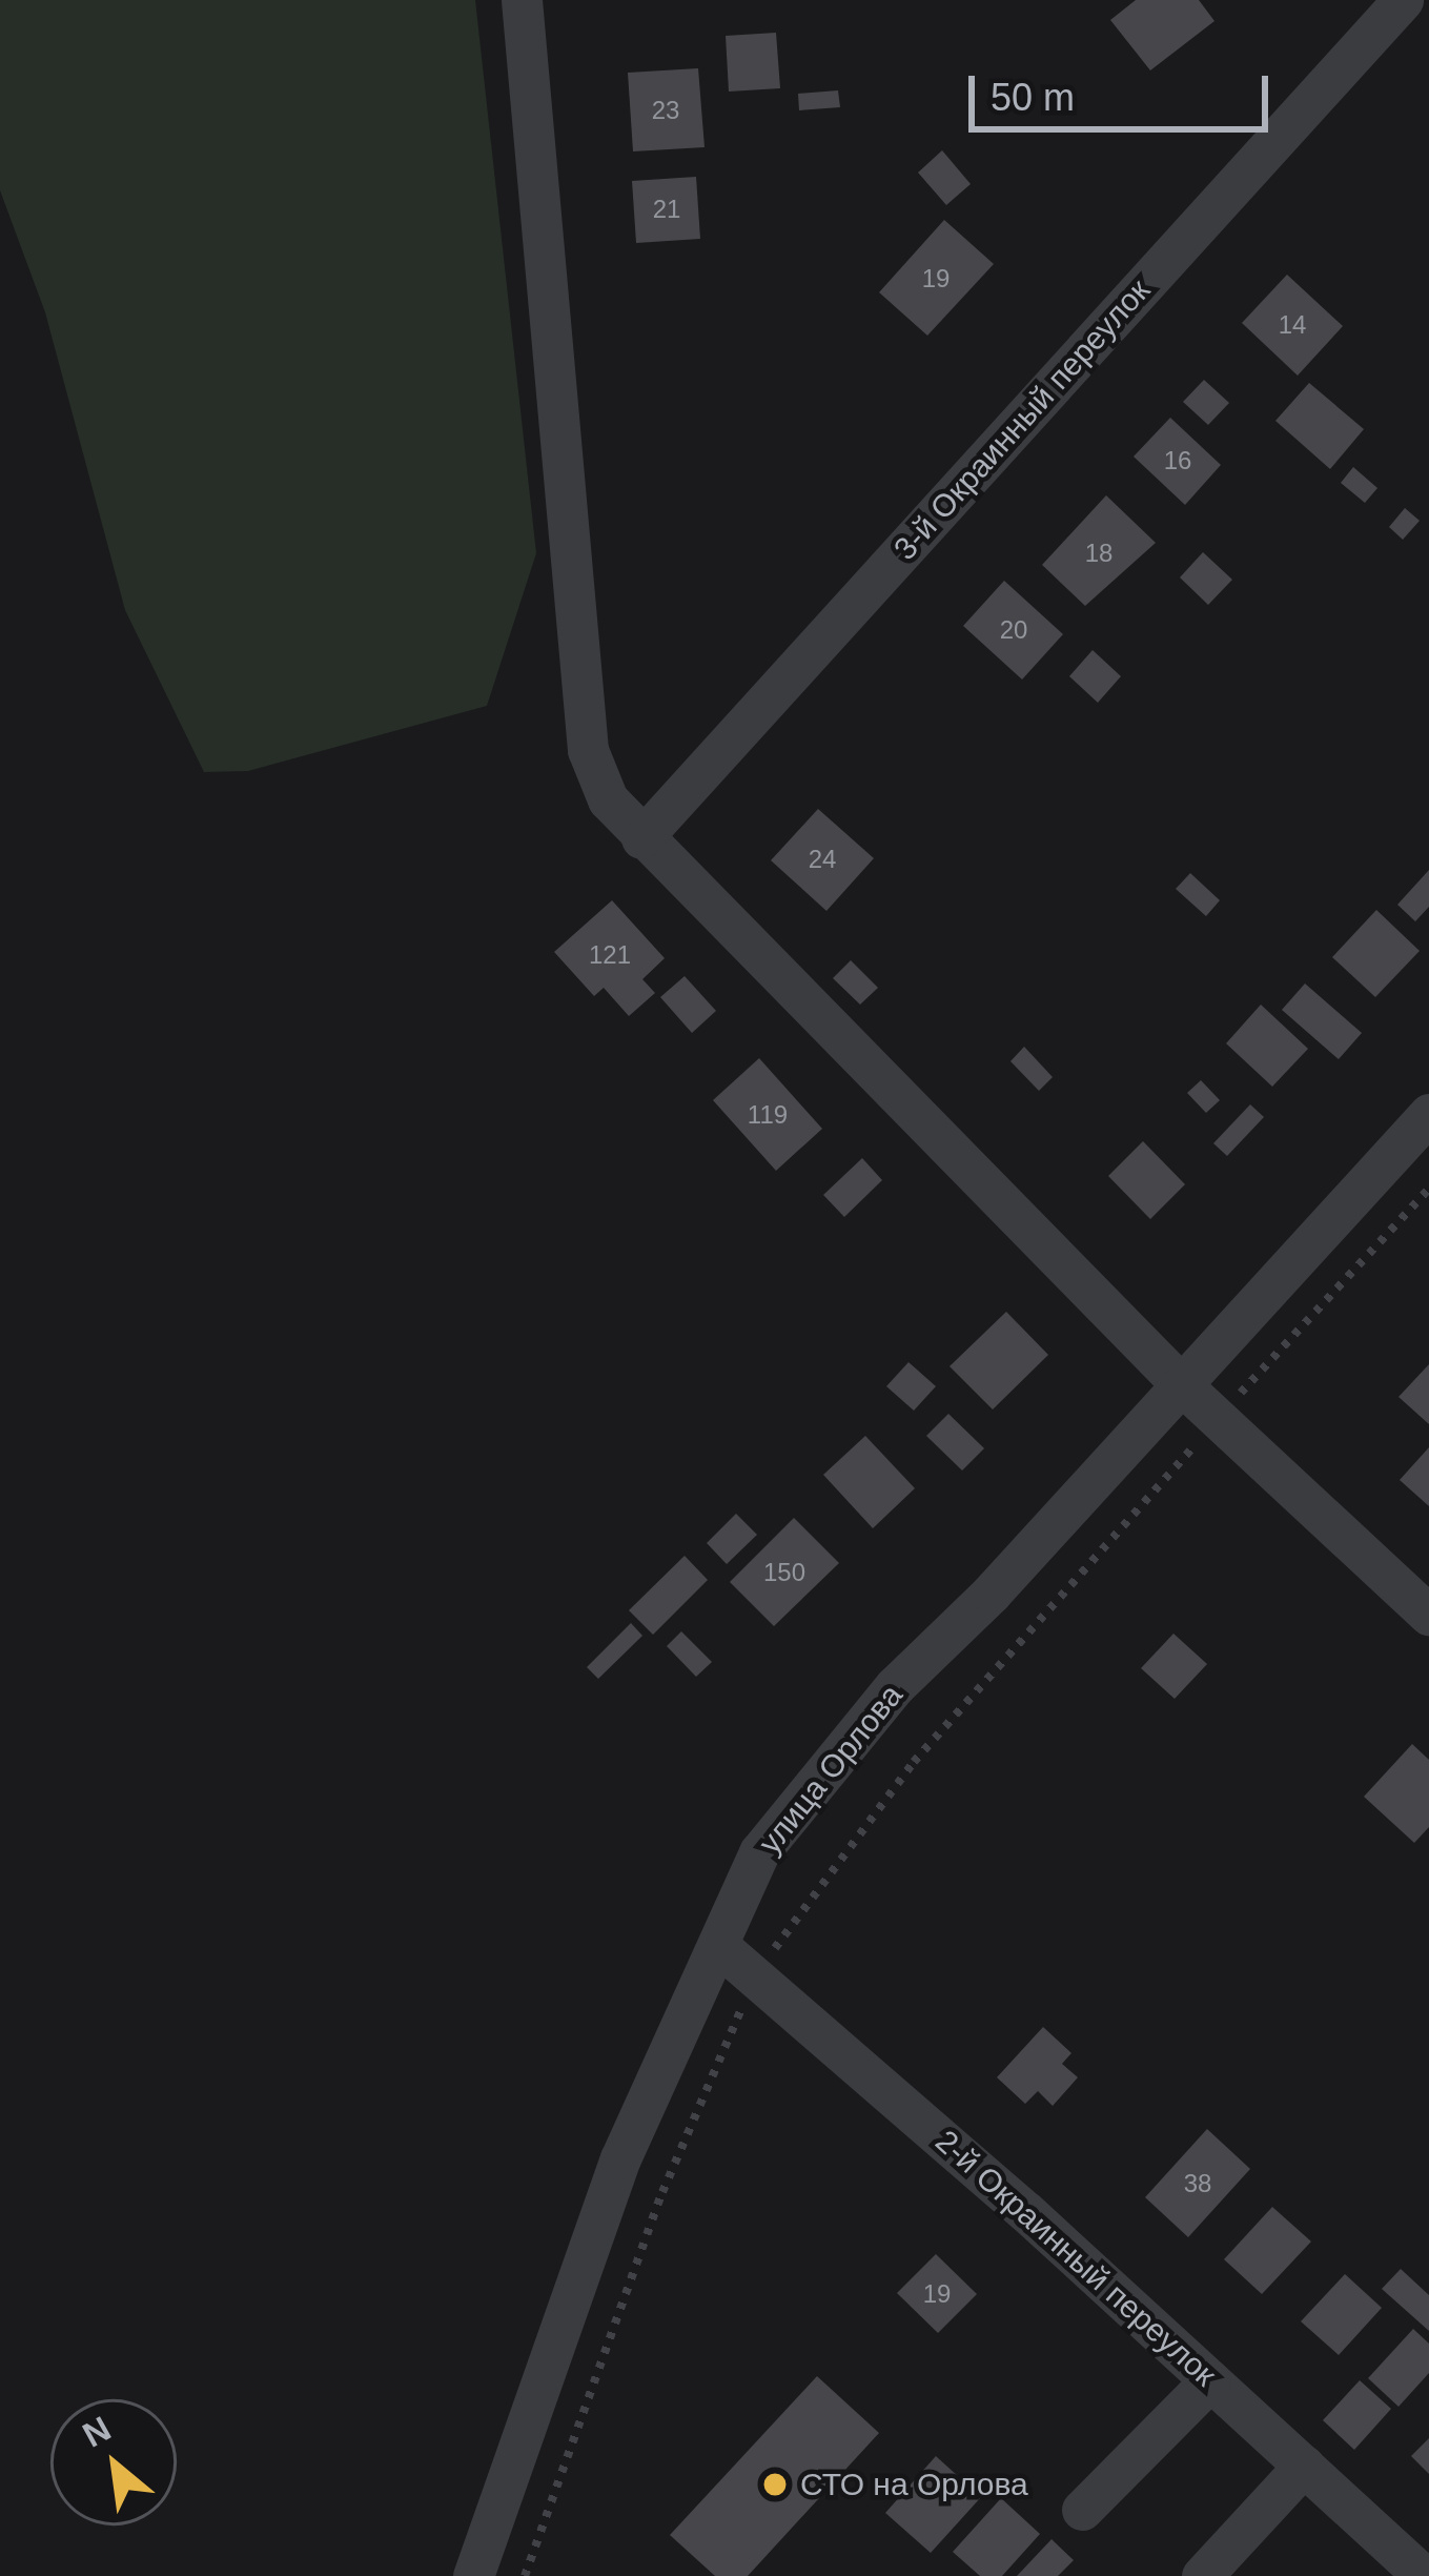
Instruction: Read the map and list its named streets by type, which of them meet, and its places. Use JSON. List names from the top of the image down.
{
  "streets": {
    "street": ["3-й Окраинный переулок", "улица Орлова", "2-й Окраинный переулок"]
  },
  "crossings": [
    ["улица Орлова", "2-й Окраинный переулок"]
  ],
  "places": ["СТО на Орлова"],
  "house_numbers": [
    "23",
    "21",
    "19",
    "14",
    "16",
    "18",
    "20",
    "24",
    "121",
    "119",
    "150",
    "38",
    "19"
  ],
  "scale_bar": "50 m",
  "north": "top left"
}
